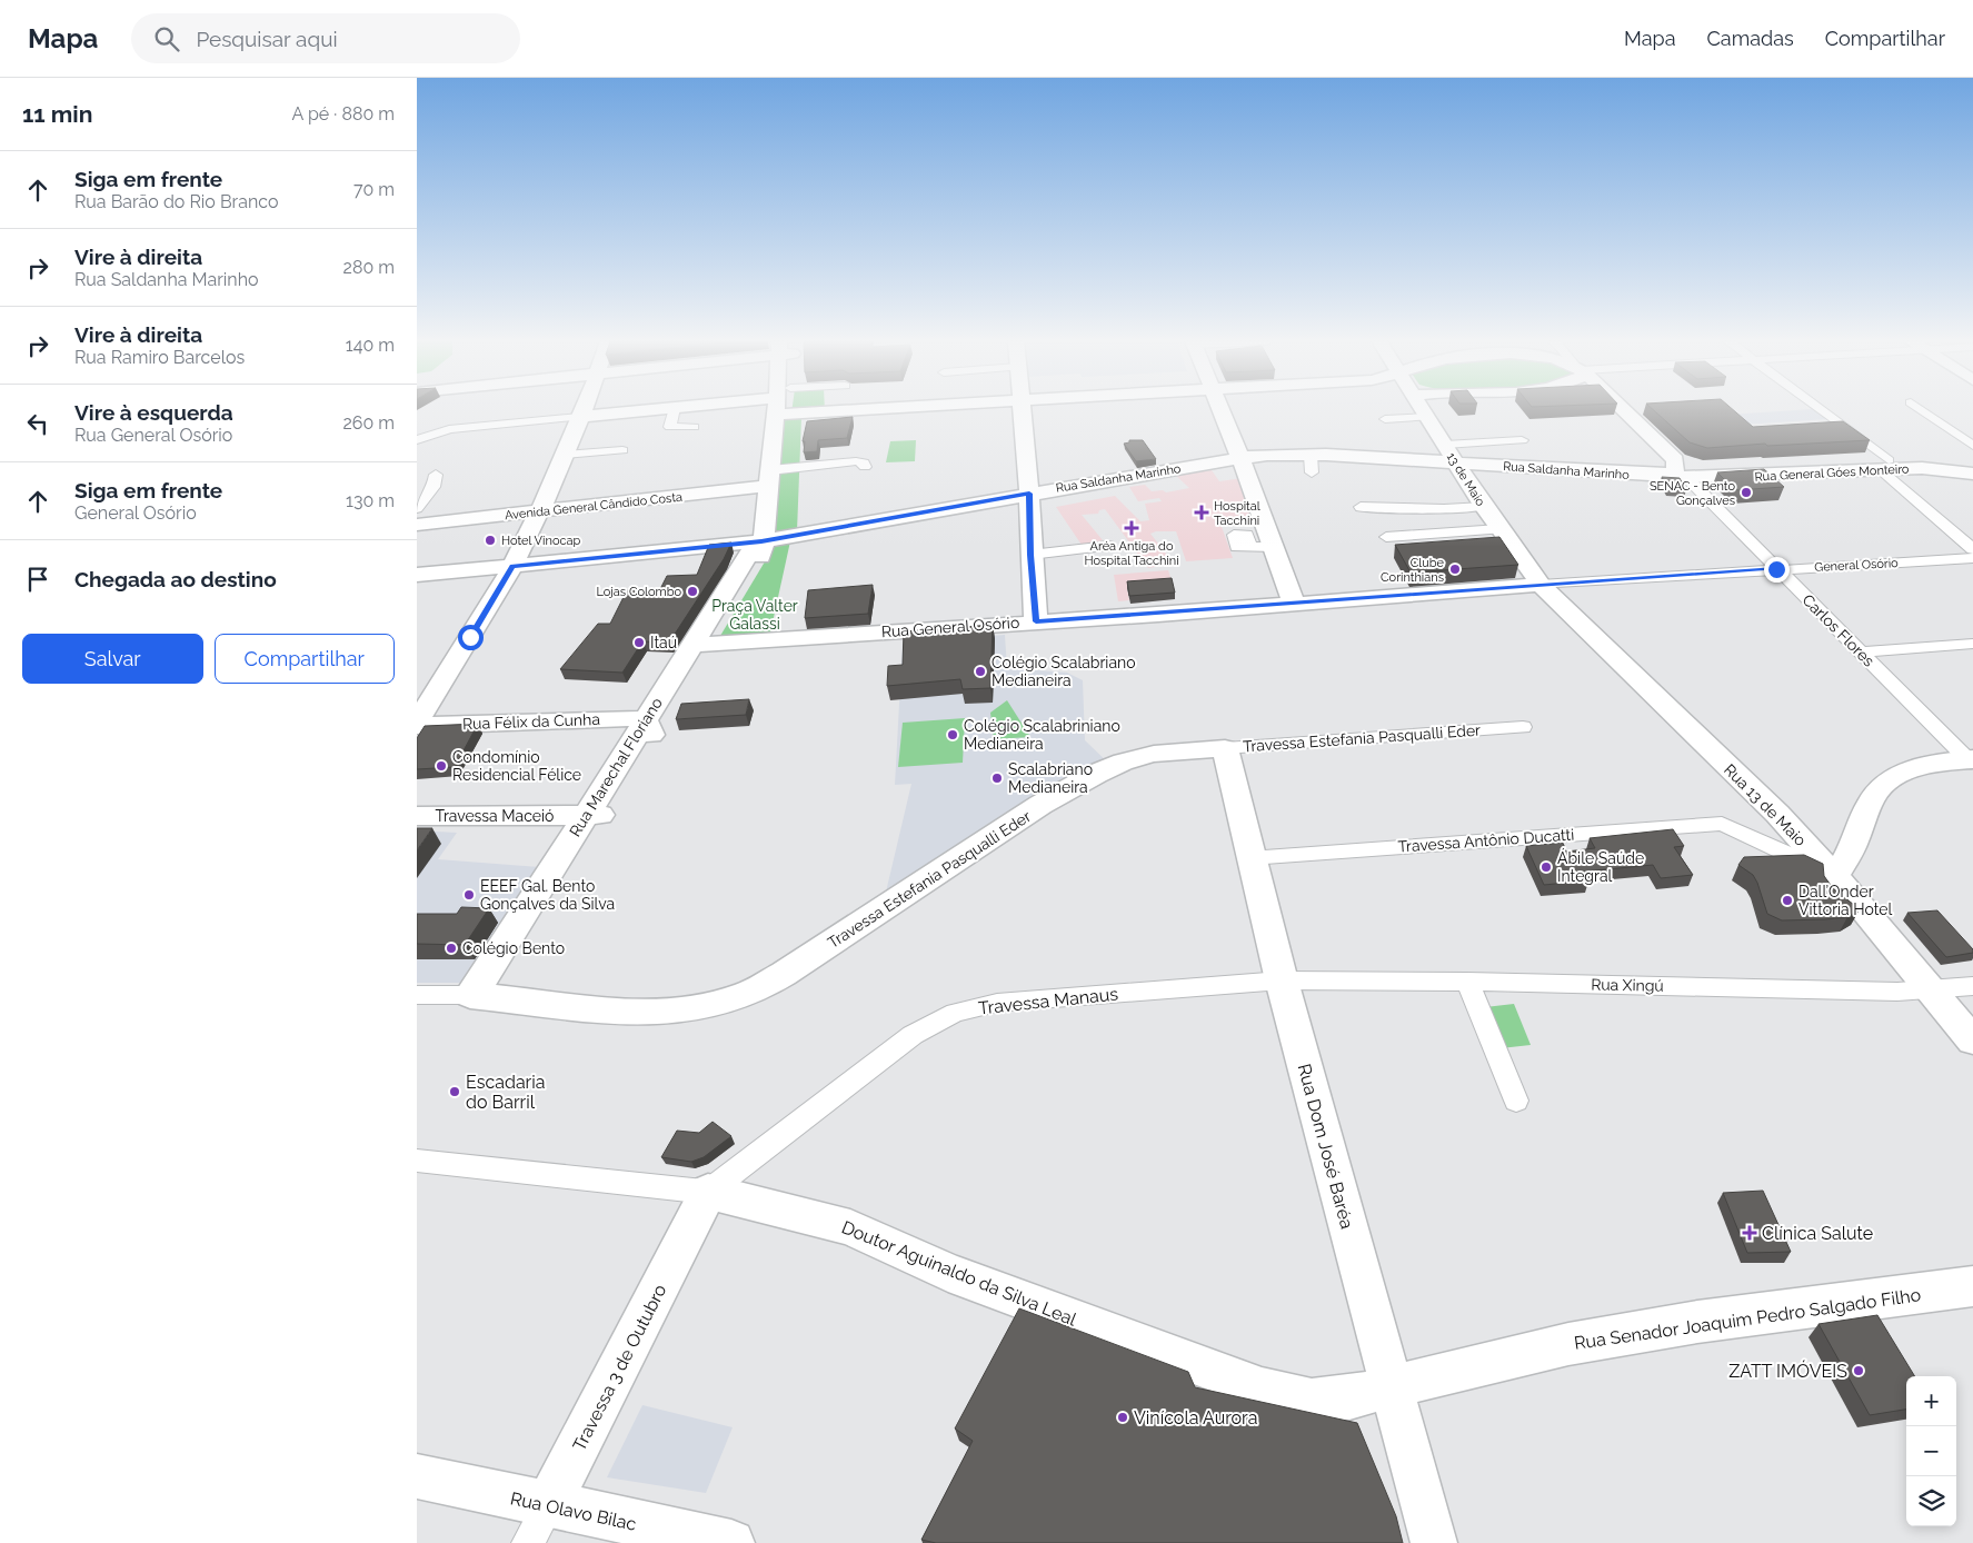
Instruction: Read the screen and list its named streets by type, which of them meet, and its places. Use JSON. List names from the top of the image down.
{
  "streets": {
    "main road": [
      "Rua Saldanha Marinho",
      "Rua General Góes Monteiro",
      "13 de Maio",
      "Avenida General Cândido Costa",
      "Rua General Osório",
      "Rua Félix da Cunha",
      "Travessa Estefania Pasqualli Eder",
      "Rua Marechal Floriano",
      "Rua 13 de Maio",
      "Travessa Maceió",
      "Rua Dom José Baréa",
      "Doutor Aguinaldo da Silva Leal",
      "Rua Senador Joaquim Pedro Salgado Filho",
      "Travessa 3 de Outubro",
      "Rua Olavo Bilac"
    ],
    "street": [
      "General Osório",
      "Carlos Flores",
      "Travessa Antônio Ducatti",
      "Rua Xingú",
      "Travessa Manaus"
    ]
  },
  "crossings": [
    ["Rua Saldanha Marinho", "Rua General Góes Monteiro"],
    ["Rua Saldanha Marinho", "13 de Maio"],
    ["Rua Saldanha Marinho", "Rua Marechal Floriano"],
    ["Rua General Góes Monteiro", "Carlos Flores"],
    ["13 de Maio", "General Osório"],
    ["13 de Maio", "Rua General Osório"],
    ["13 de Maio", "Rua 13 de Maio"],
    ["General Osório", "Rua General Osório"],
    ["General Osório", "Carlos Flores"],
    ["General Osório", "Rua 13 de Maio"],
    ["Rua General Osório", "Rua Marechal Floriano"],
    ["Rua General Osório", "Rua 13 de Maio"],
    ["Rua Félix da Cunha", "Rua Marechal Floriano"],
    ["Travessa Estefania Pasqualli Eder", "Rua Marechal Floriano"],
    ["Travessa Estefania Pasqualli Eder", "Rua Dom José Baréa"],
    ["Rua Marechal Floriano", "Travessa Maceió"],
    ["Rua 13 de Maio", "Travessa Antônio Ducatti"],
    ["Rua 13 de Maio", "Rua Xingú"],
    ["Travessa Antônio Ducatti", "Rua Dom José Baréa"],
    ["Rua Xingú", "Travessa Manaus"],
    ["Rua Xingú", "Rua Dom José Baréa"],
    ["Travessa Manaus", "Rua Dom José Baréa"],
    ["Travessa Manaus", "Doutor Aguinaldo da Silva Leal"],
    ["Travessa Manaus", "Travessa 3 de Outubro"],
    ["Rua Dom José Baréa", "Doutor Aguinaldo da Silva Leal"],
    ["Rua Dom José Baréa", "Rua Senador Joaquim Pedro Salgado Filho"],
    ["Doutor Aguinaldo da Silva Leal", "Rua Senador Joaquim Pedro Salgado Filho"],
    ["Doutor Aguinaldo da Silva Leal", "Travessa 3 de Outubro"],
    ["Travessa 3 de Outubro", "Rua Olavo Bilac"]
  ],
  "parks": ["Praça Valter Galassi"],
  "places": {
    "other": [
      "SENAC - Bento Gonçalves",
      "Hotel Vinocap",
      "Clube Corinthians",
      "Lojas Colombo",
      "Itaú",
      "Colégio Scalabriano Medianeira",
      "Colégio Scalabriniano Medianeira",
      "Condomínio Residencial Félice",
      "Scalabriano Medianeira",
      "Ábile Saúde Integral",
      "EEEF Gal. Bento Gonçalves da Silva",
      "Dall’Onder Vittoria Hotel",
      "Colégio Bento",
      "Escadaria do Barril",
      "ZATT IMÓVEIS",
      "Vinícola Aurora"
    ],
    "health": ["Hospital Tacchini", "Aréa Antiga do Hospital Tacchini", "Clínica Salute"]
  },
  "page": {
    "header": "Mapa",
    "search": "Pesquisar aqui",
    "nav": ["Mapa", "Camadas", "Compartilhar"],
    "heading": ["11 min", "A pé · 880 m"],
    "list": [
      ["Siga em frente", "Rua Barão do Rio Branco", "70 m"],
      ["Vire à direita", "Rua Saldanha Marinho", "280 m"],
      ["Vire à direita", "Rua Ramiro Barcelos", "140 m"],
      ["Vire à esquerda", "Rua General Osório", "260 m"],
      ["Siga em frente", "General Osório", "130 m"],
      "Chegada ao destino"
    ],
    "buttons": ["Salvar", "Compartilhar"],
    "map_buttons": ["+", "−"]
  }
}
